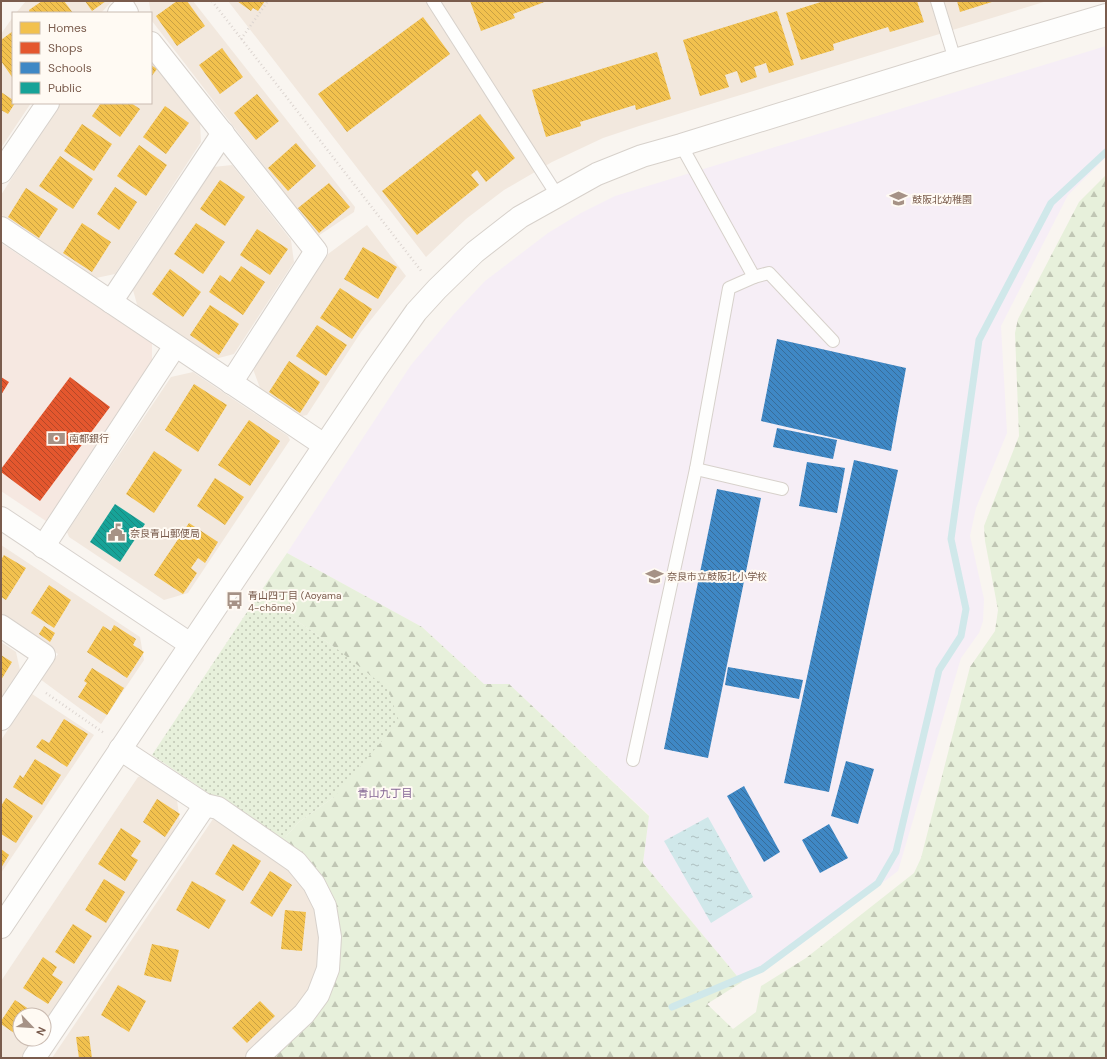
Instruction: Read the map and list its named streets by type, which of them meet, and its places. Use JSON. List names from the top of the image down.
{
  "districts": ["青山九丁目"],
  "places": {
    "school or university": ["鼓阪北幼稚園", "奈良市立鼓阪北小学校"],
    "bank": ["南都銀行"],
    "public building": ["奈良青山郵便局"],
    "bus stop": ["青山四丁目 (Aoyama 4-chōme)"]
  },
  "legend": [
    "Homes",
    "Shops",
    "Schools",
    "Public"
  ],
  "north": "bottom right"
}
